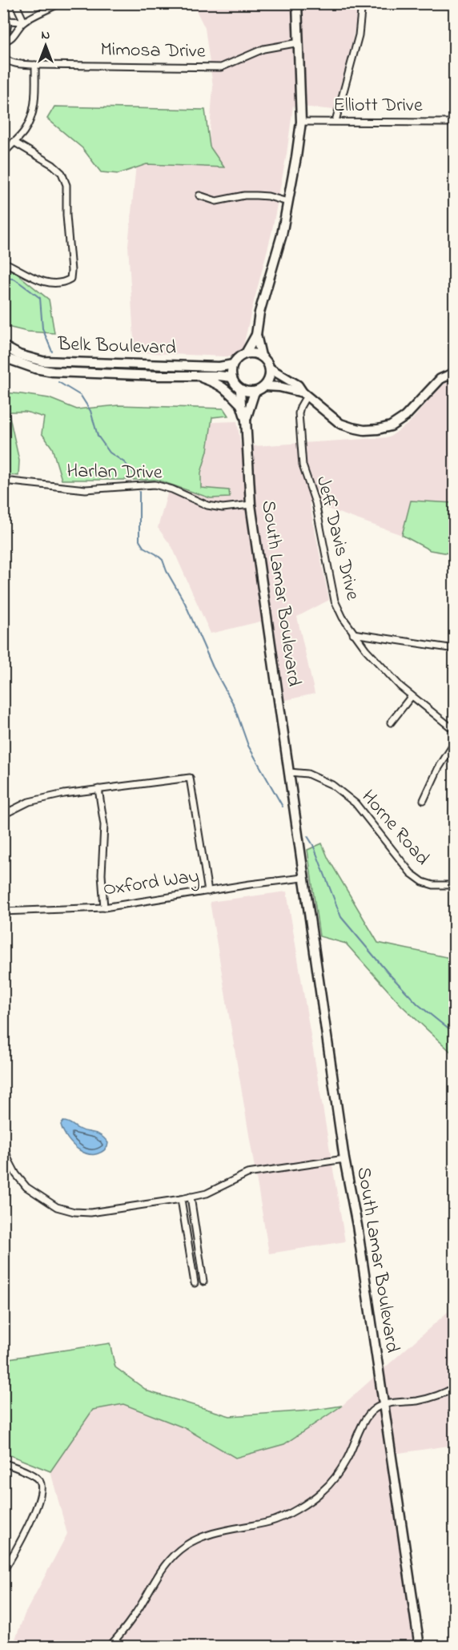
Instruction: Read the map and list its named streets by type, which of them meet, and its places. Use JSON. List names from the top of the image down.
{
  "streets": {
    "street": [
      "Mimosa Drive",
      "Elliott Drive",
      "Belk Boulevard",
      "Harlan Drive",
      "Jeff Davis Drive",
      "South Lamar Boulevard",
      "Horne Road",
      "Oxford Way"
    ]
  },
  "crossings": [
    ["Belk Boulevard", "South Lamar Boulevard"],
    ["Harlan Drive", "South Lamar Boulevard"],
    ["South Lamar Boulevard", "Horne Road"],
    ["South Lamar Boulevard", "Oxford Way"]
  ],
  "north": "top"
}
